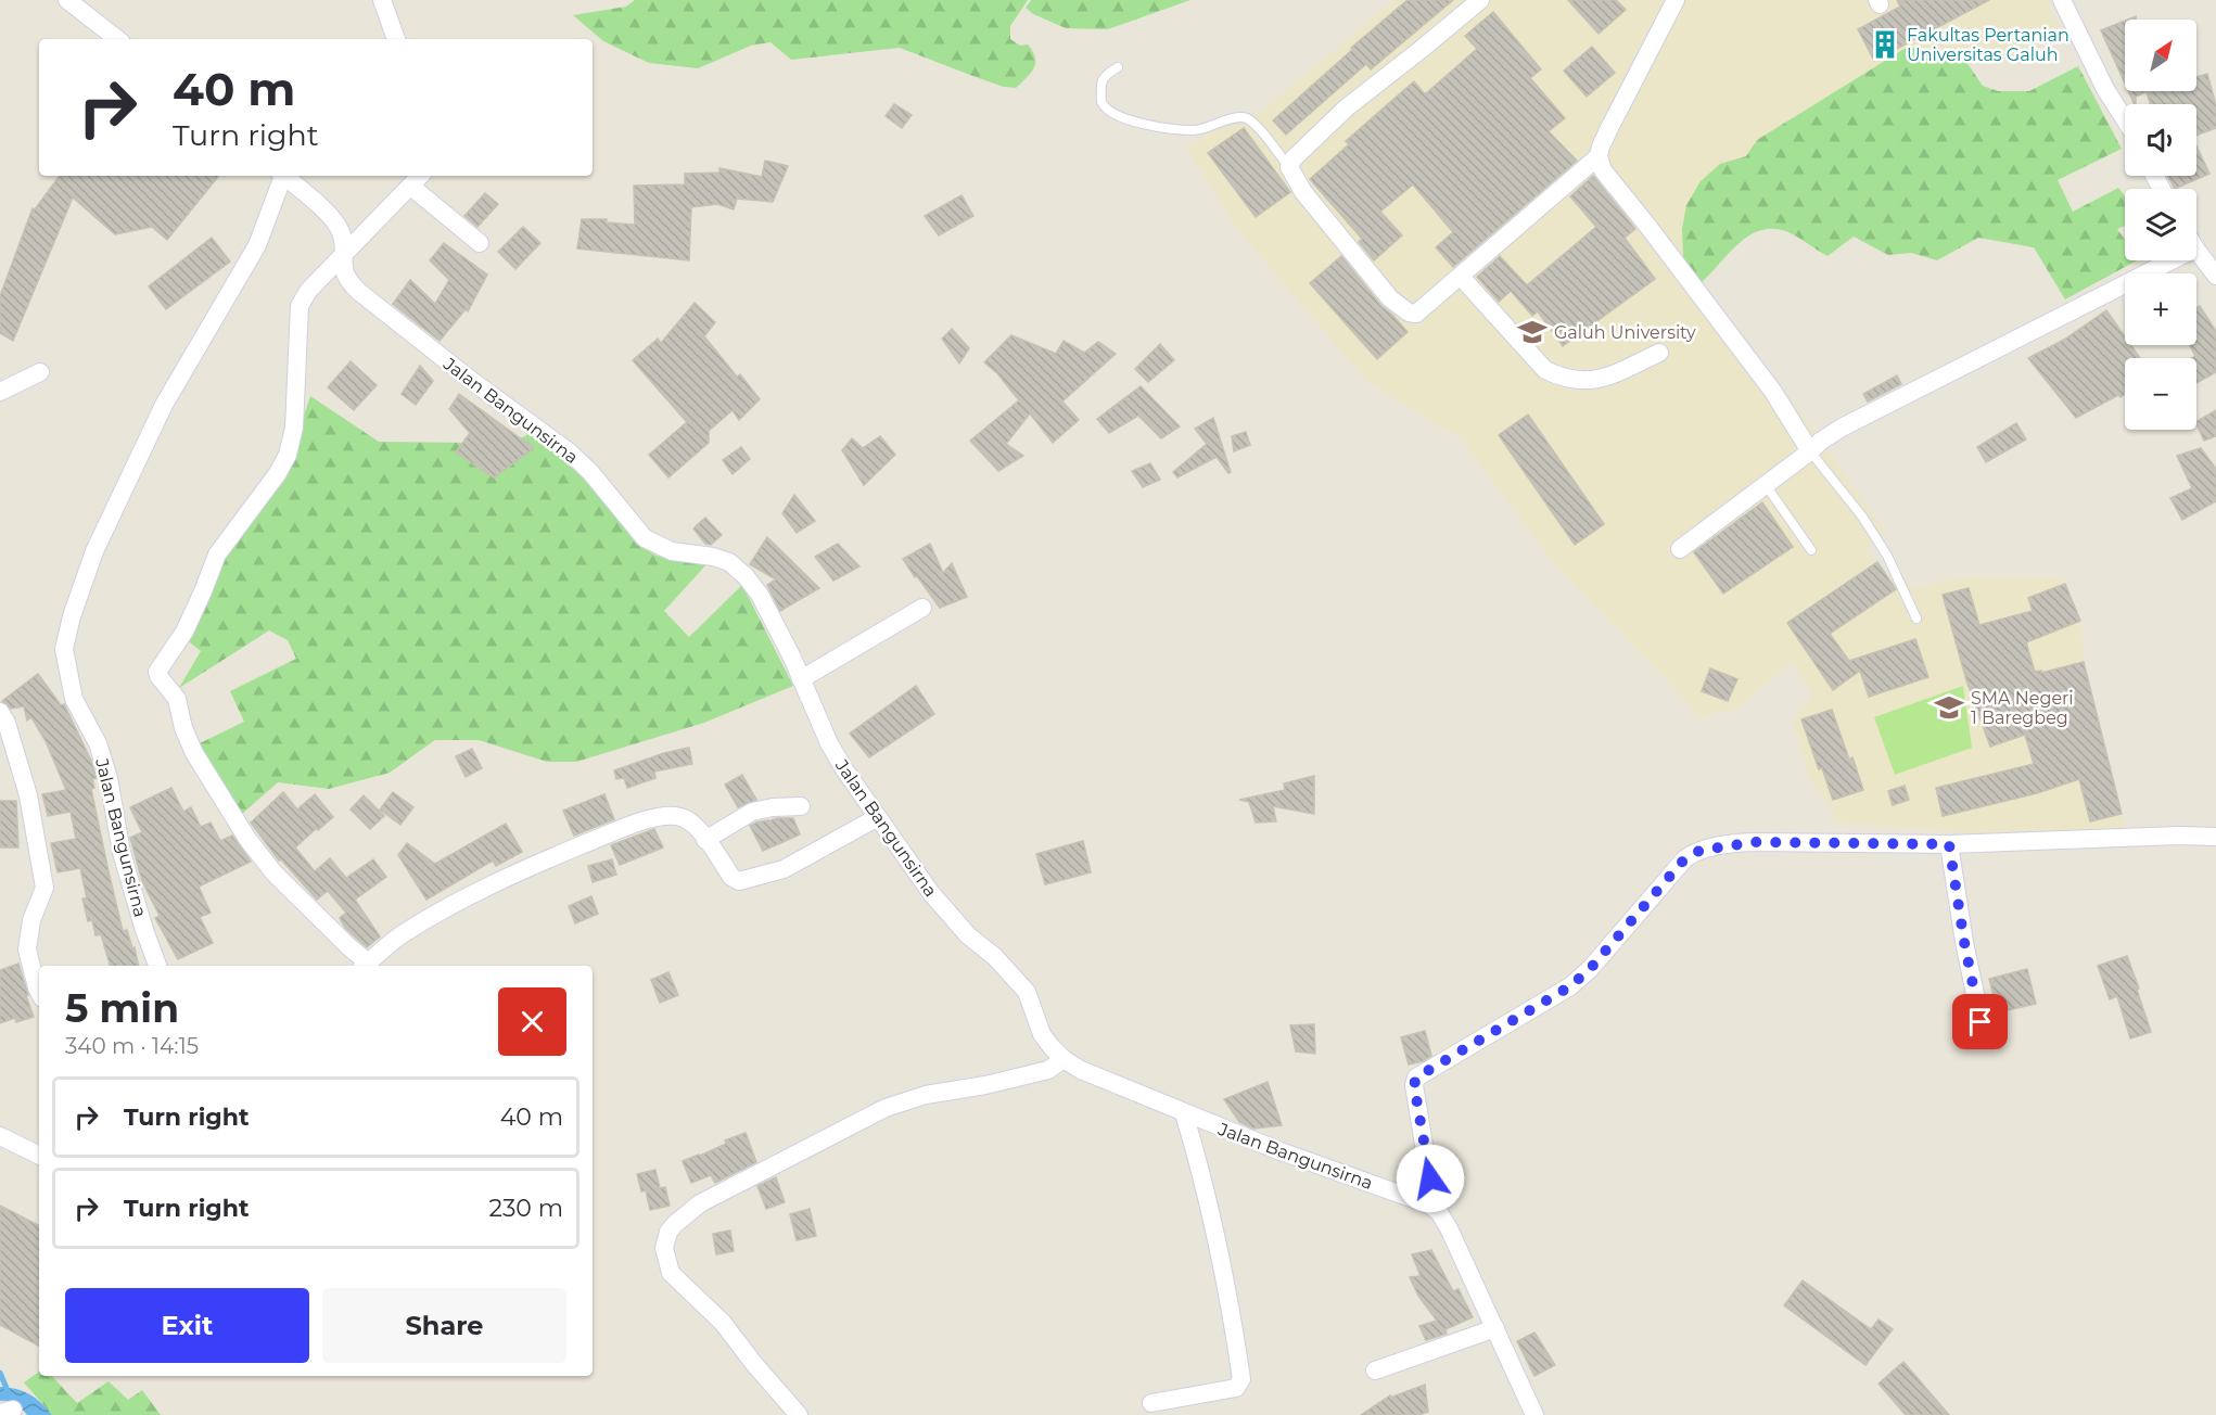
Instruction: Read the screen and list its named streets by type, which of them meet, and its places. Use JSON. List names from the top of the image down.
{
  "streets": {
    "street": ["Jalan Bangunsirna"]
  },
  "places": {
    "building": ["Fakultas Pertanian Universitas Galuh"],
    "school or university": ["Galuh University", "SMA Negeri 1 Baregbeg"]
  },
  "north": "top right",
  "page": {
    "map_buttons": ["+", "−"],
    "turn": ["40 m", "Turn right"],
    "heading": ["5 min", "340 m · 14:15"],
    "list": [
      {
        "name": "Turn right",
        "value": "40 m"
      },
      {
        "name": "Turn right",
        "value": "230 m"
      }
    ],
    "buttons": ["Exit", "Share"]
  }
}
